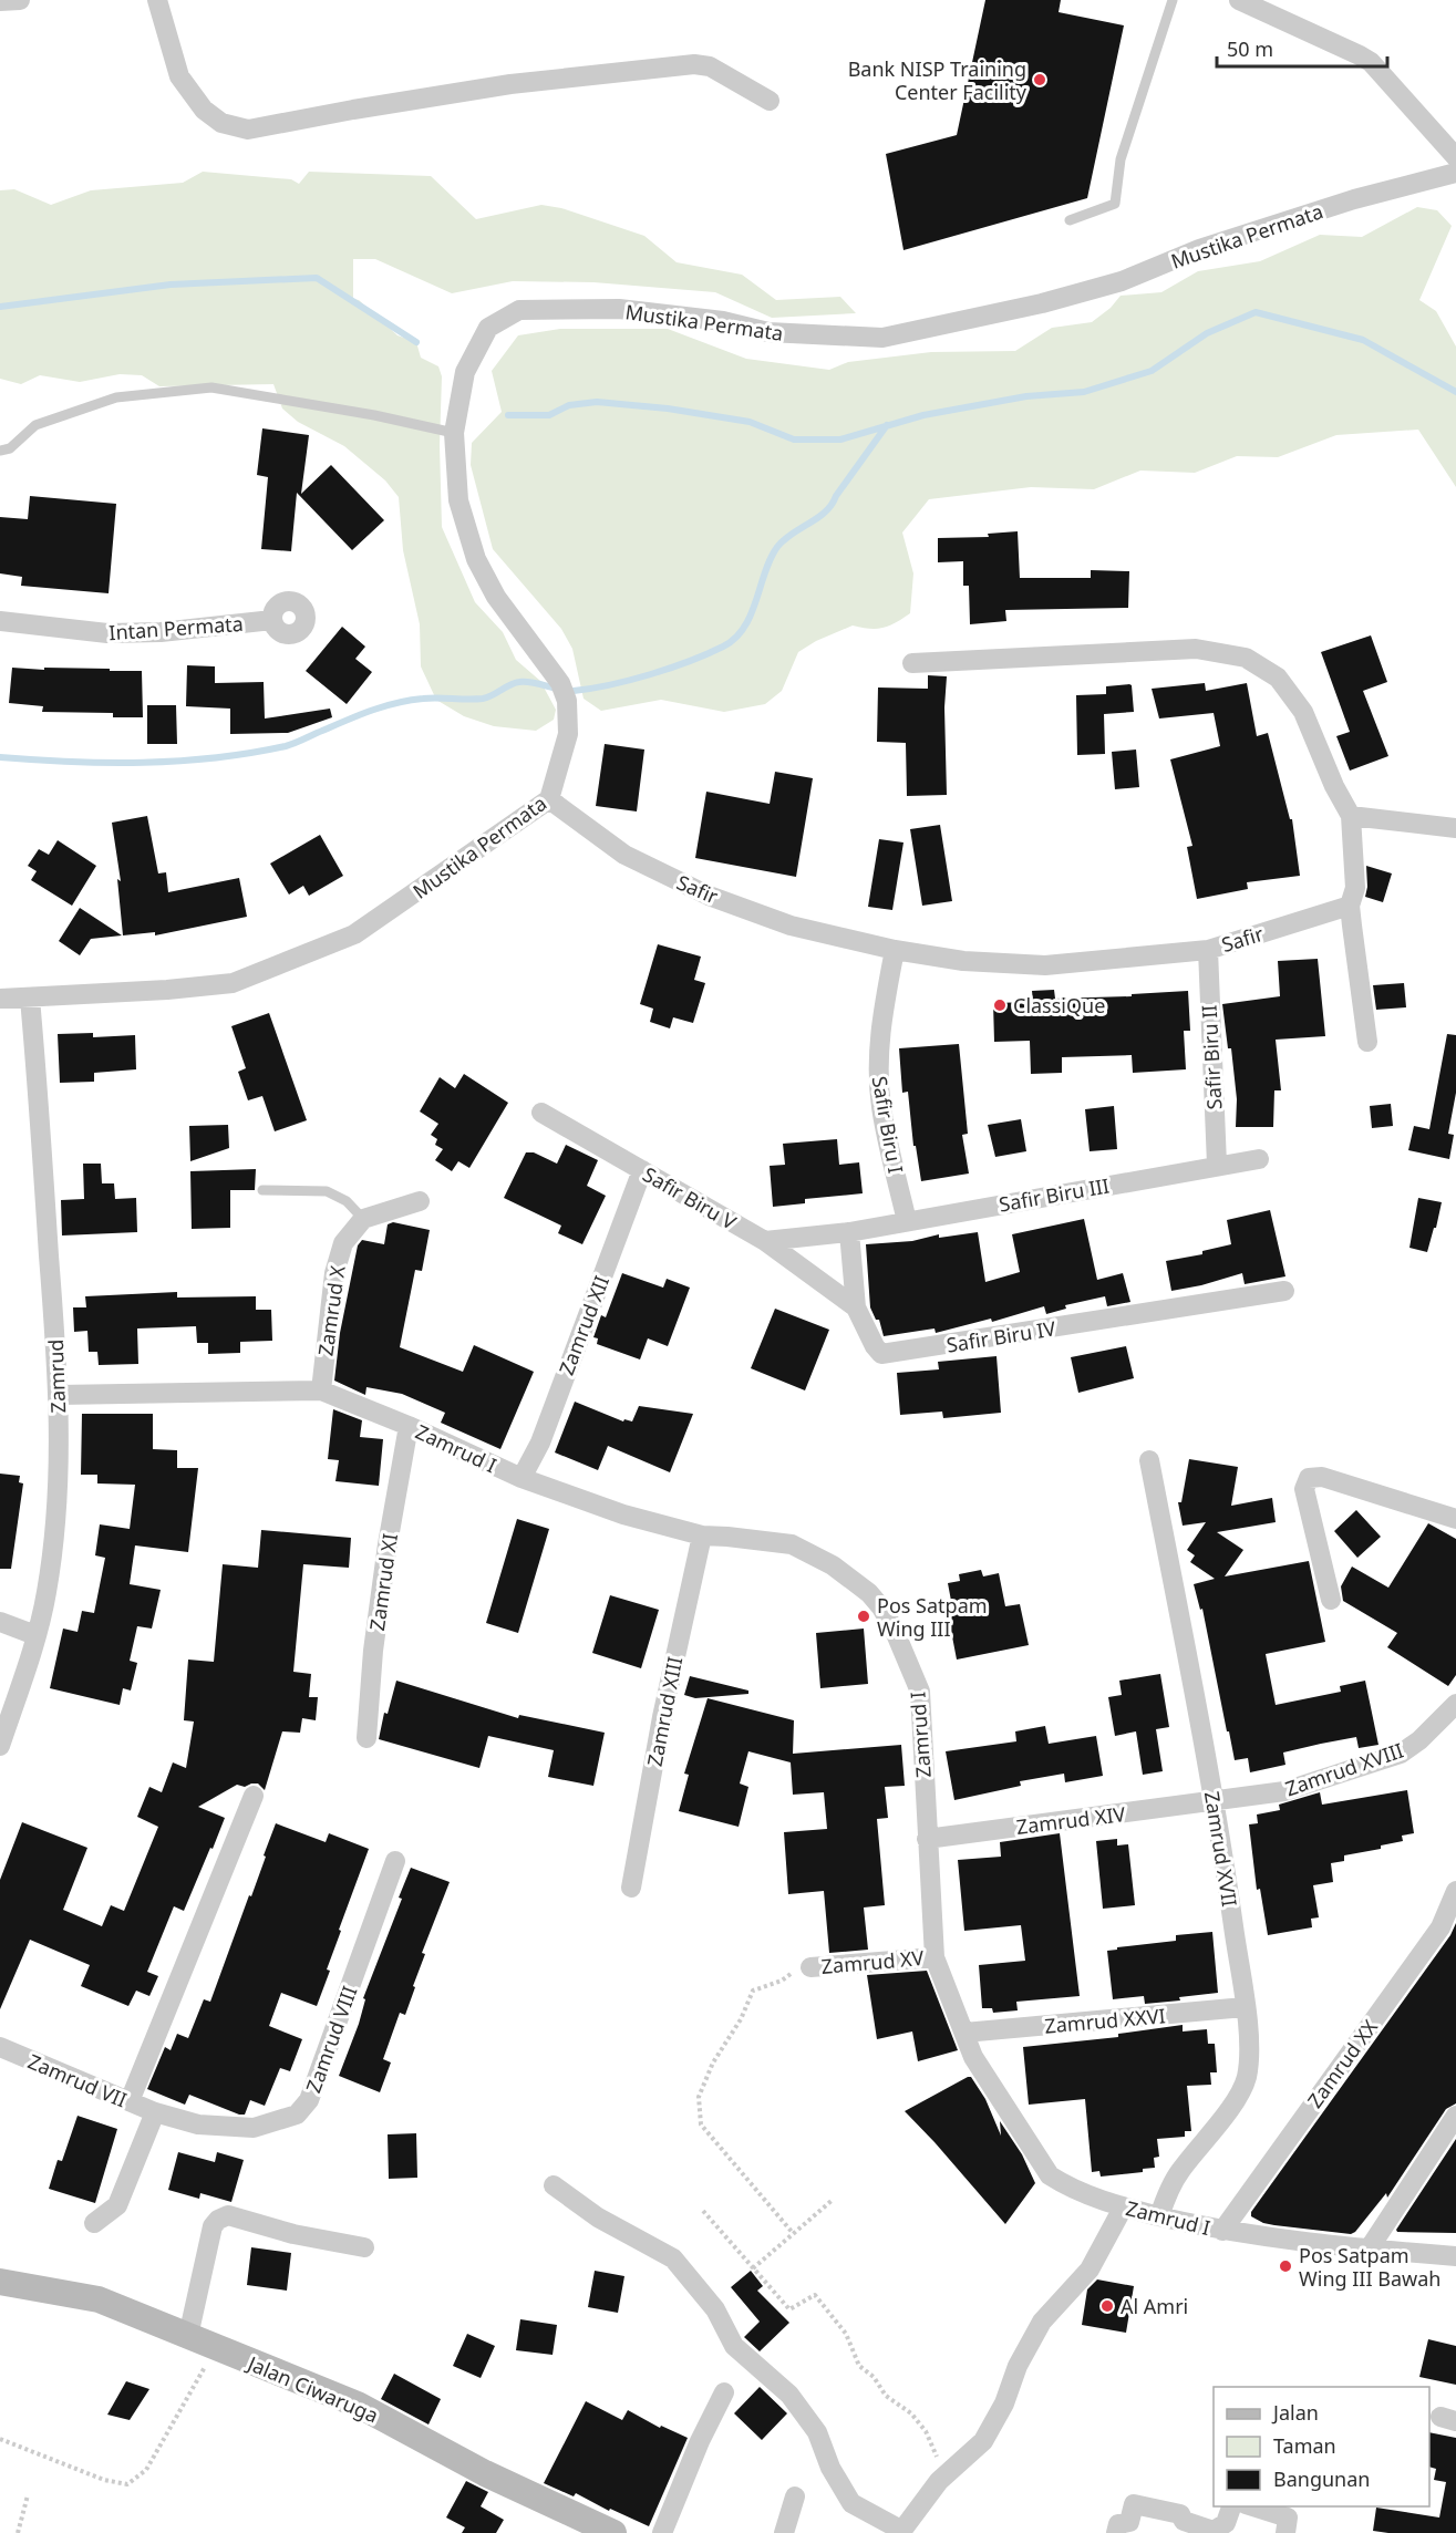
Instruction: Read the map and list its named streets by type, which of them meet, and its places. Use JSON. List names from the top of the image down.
{
  "streets": {
    "street": [
      "Mustika Permata",
      "Intan Permata",
      "Safir",
      "Safir Biru II",
      "Safir Biru I",
      "Safir Biru III",
      "Safir Biru V",
      "Zamrud X",
      "Zamrud XII",
      "Safir Biru IV",
      "Zamrud",
      "Zamrud I",
      "Zamrud XI",
      "Zamrud XIII",
      "Zamrud XVIII",
      "Zamrud XIV",
      "Zamrud XVII",
      "Zamrud XV",
      "Zamrud XXVI",
      "Zamrud VIII",
      "Zamrud XX",
      "Zamrud VII",
      "Jalan Ciwaruga"
    ]
  },
  "crossings": [
    ["Mustika Permata", "Safir"],
    ["Mustika Permata", "Zamrud"],
    ["Safir", "Safir Biru II"],
    ["Safir", "Safir Biru I"],
    ["Safir Biru II", "Safir Biru III"],
    ["Safir Biru I", "Safir Biru III"],
    ["Safir Biru V", "Zamrud XII"],
    ["Safir Biru V", "Safir Biru IV"],
    ["Zamrud X", "Zamrud I"],
    ["Zamrud XII", "Zamrud I"],
    ["Zamrud", "Zamrud I"],
    ["Zamrud I", "Zamrud XI"],
    ["Zamrud I", "Zamrud XIII"],
    ["Zamrud I", "Zamrud XIV"],
    ["Zamrud I", "Zamrud XVII"],
    ["Zamrud I", "Zamrud XV"],
    ["Zamrud I", "Zamrud XXVI"],
    ["Zamrud I", "Zamrud XX"],
    ["Zamrud XVIII", "Zamrud XIV"],
    ["Zamrud XVIII", "Zamrud XVII"],
    ["Zamrud XIV", "Zamrud XVII"],
    ["Zamrud XVII", "Zamrud XXVI"],
    ["Zamrud VIII", "Zamrud VII"]
  ],
  "places": [
    "Bank NISP Training Center Facility",
    "ClassiQue",
    "Pos Satpam Wing III",
    "Pos Satpam Wing III Bawah",
    "Al Amri"
  ],
  "legend": ["Jalan", "Taman", "Bangunan"],
  "scale_bar": "50 m"
}
